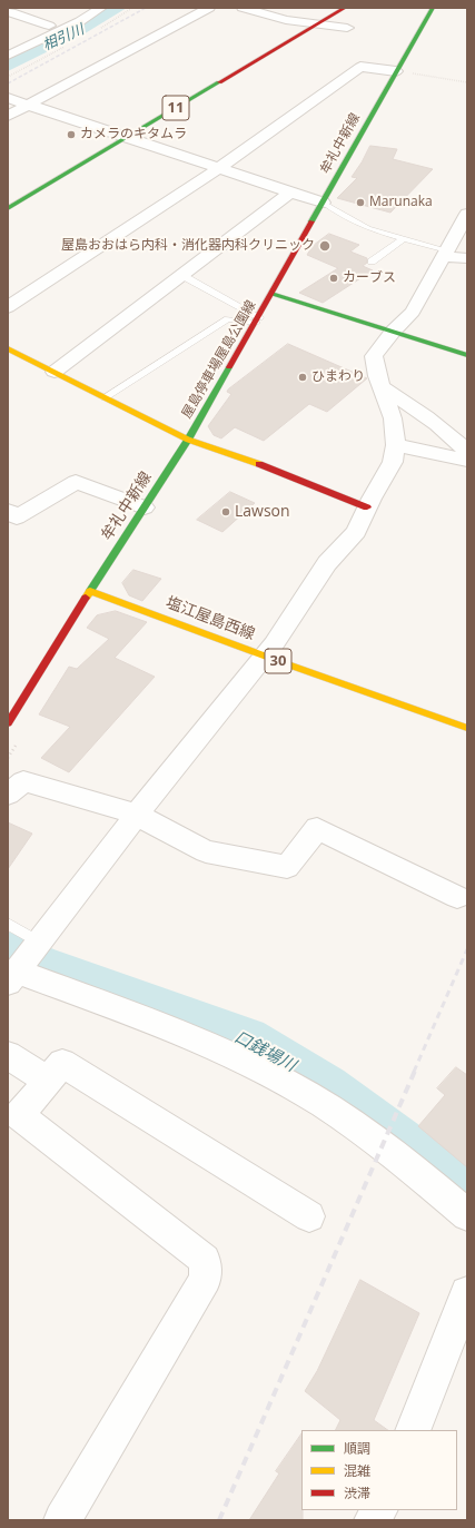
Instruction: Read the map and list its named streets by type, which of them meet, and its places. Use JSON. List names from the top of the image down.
{
  "streets": {
    "main road": [
      "11",
      "牟礼中新線",
      "屋島停車場屋島公園線",
      "塩江屋島西線",
      "30"
    ]
  },
  "crossings": [
    ["牟礼中新線", "屋島停車場屋島公園線"],
    ["牟礼中新線", "塩江屋島西線"]
  ],
  "water": ["相引川", "口銭場川"],
  "places": [
    "カメラのキタムラ",
    "Marunaka",
    "屋島おおはら内科・消化器内科クリニック",
    "カーブス",
    "ひまわり",
    "Lawson"
  ],
  "legend": ["順調", "混雑", "渋滞"]
}
